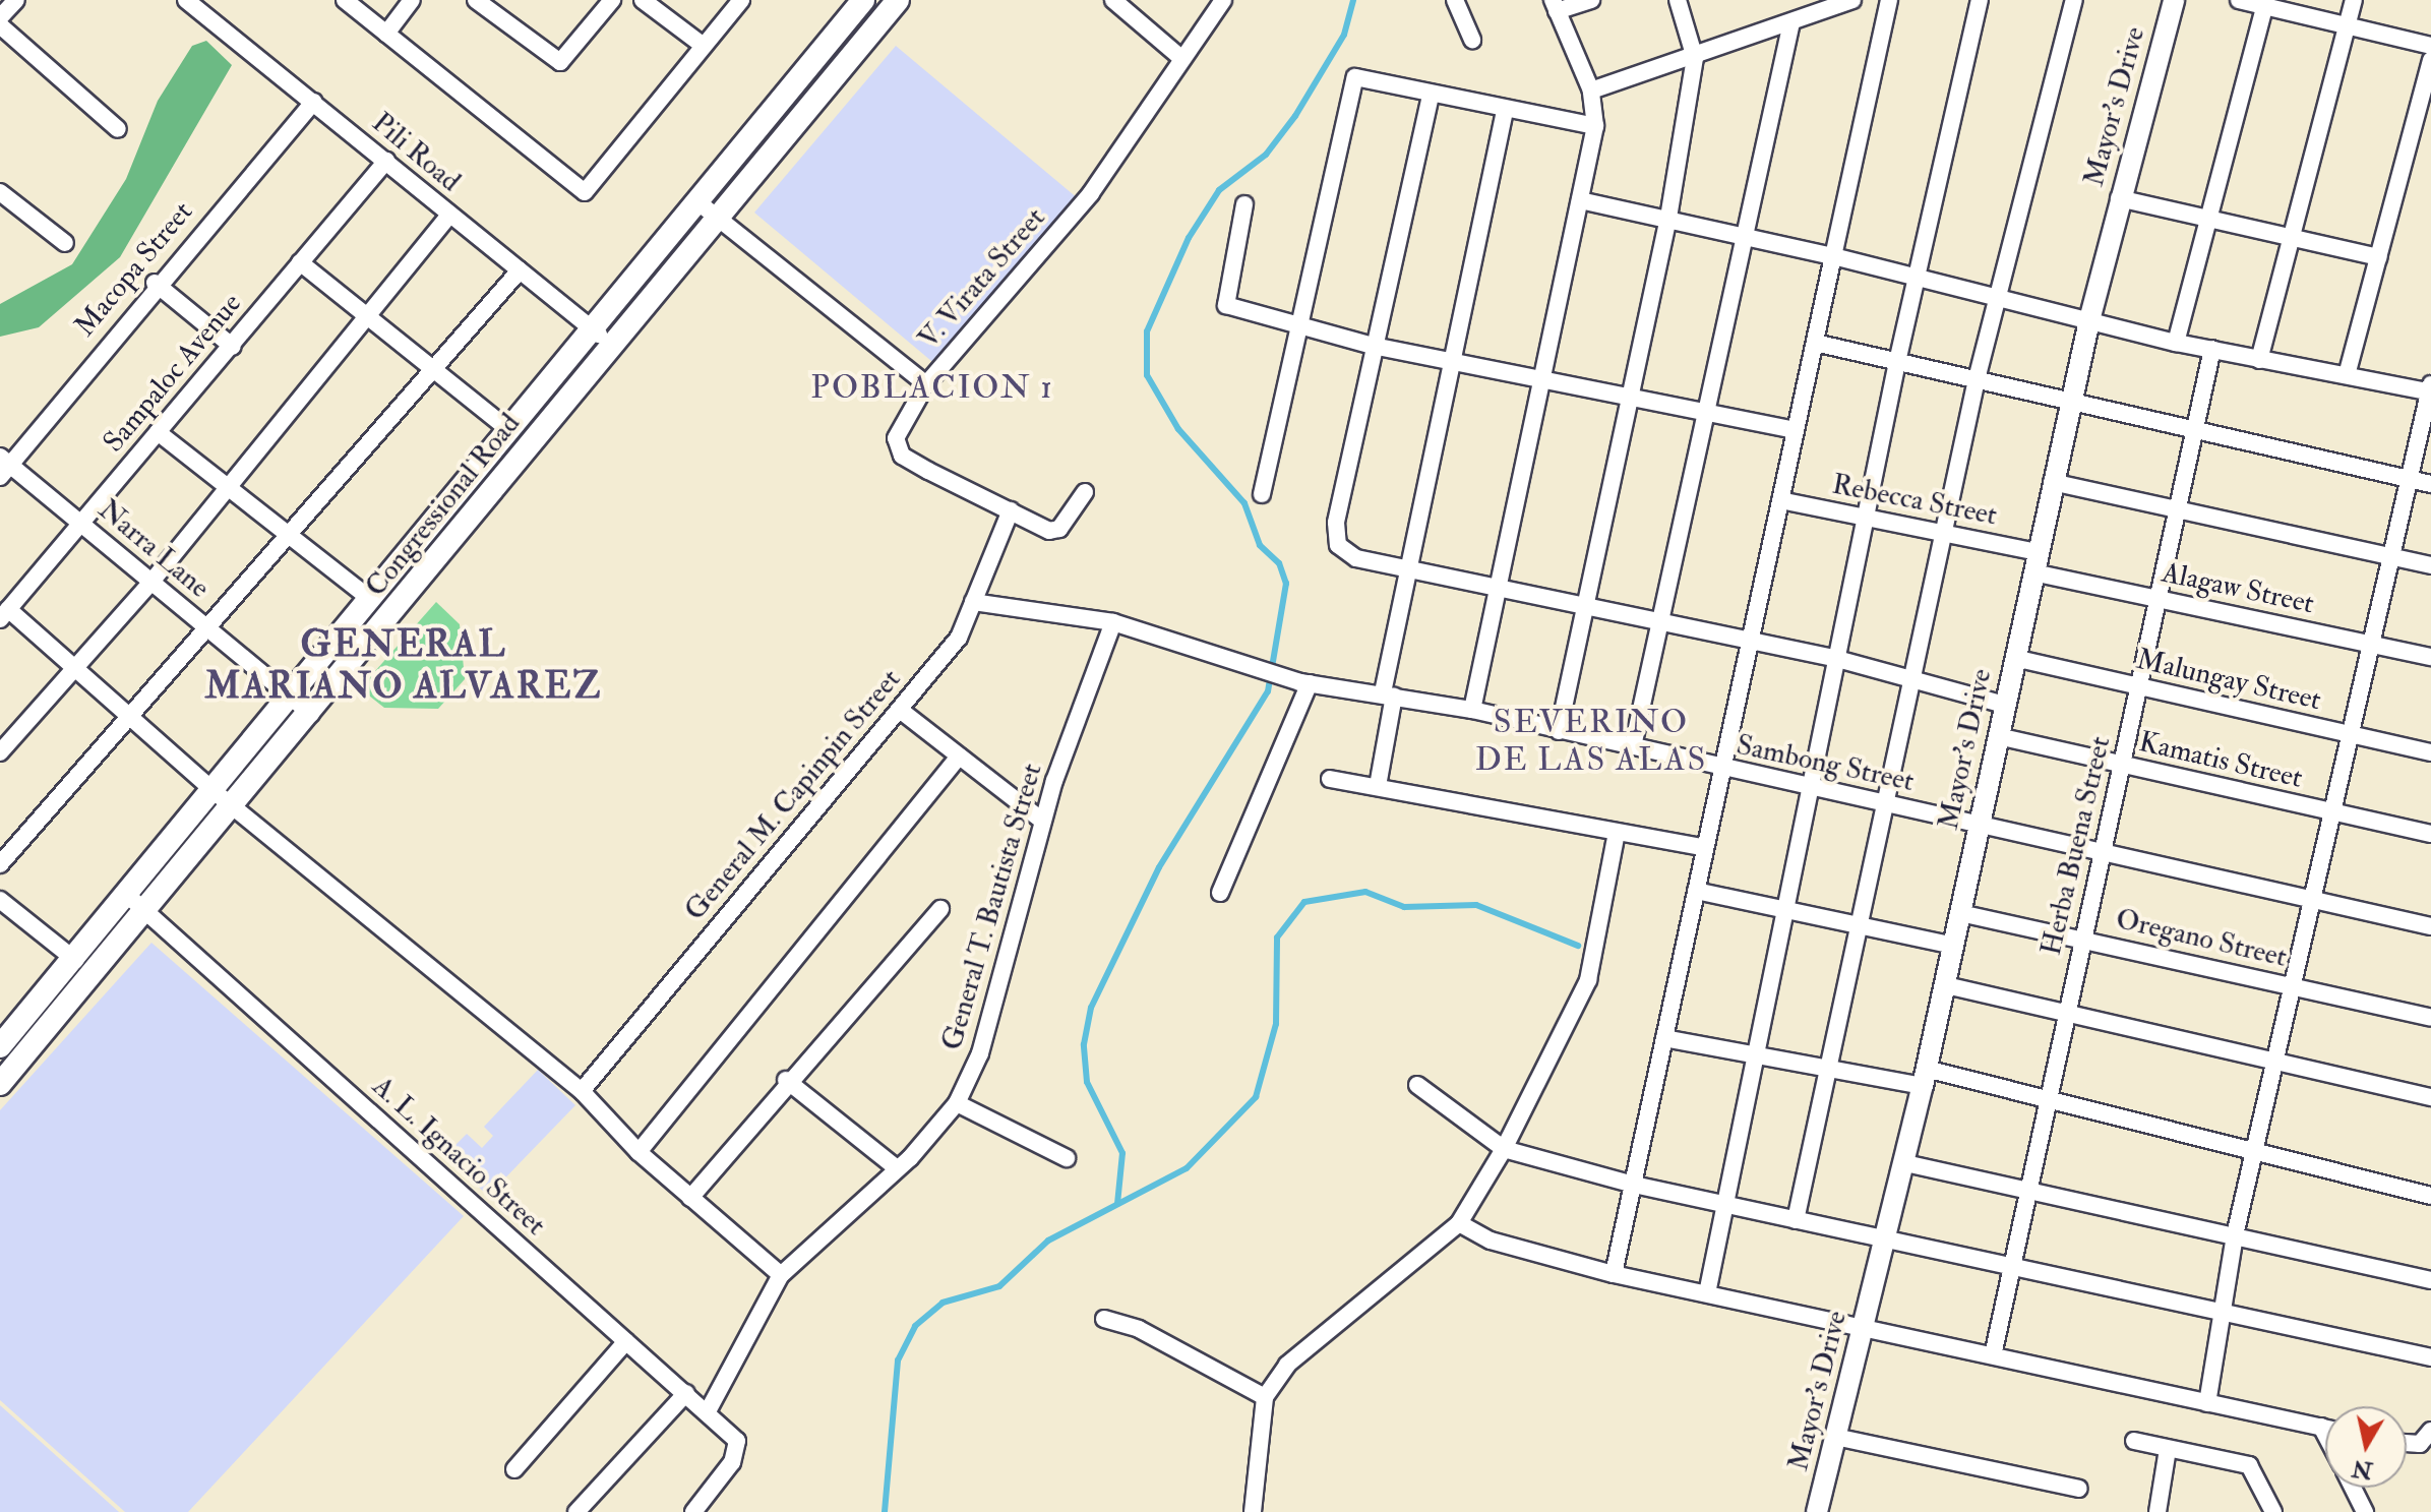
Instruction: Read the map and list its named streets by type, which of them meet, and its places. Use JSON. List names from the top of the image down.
{
  "streets": {
    "main road": ["Congressional Road"],
    "street": [
      "Mayor's Drive",
      "Pili Road",
      "Macopa Street",
      "V. Virata Street",
      "Sampaloc Avenue",
      "Rebecca Street",
      "Narra Lane",
      "Alagaw Street",
      "Malungay Street",
      "Kamatis Street",
      "Sambong Street",
      "General M. Capinpin Street",
      "Herba Buena Street",
      "General T. Bautista Street",
      "Oregano Street",
      "A. L. Ignacio Street"
    ]
  },
  "crossings": [
    ["Mayor's Drive", "Rebecca Street"],
    ["Mayor's Drive", "Alagaw Street"],
    ["Mayor's Drive", "Malungay Street"],
    ["Mayor's Drive", "Kamatis Street"],
    ["Mayor's Drive", "Sambong Street"],
    ["Mayor's Drive", "Oregano Street"],
    ["Pili Road", "Macopa Street"],
    ["Pili Road", "Sampaloc Avenue"],
    ["Pili Road", "Congressional Road"],
    ["Macopa Street", "Narra Lane"],
    ["V. Virata Street", "General M. Capinpin Street"],
    ["Sampaloc Avenue", "Narra Lane"],
    ["Rebecca Street", "Alagaw Street"],
    ["Congressional Road", "Narra Lane"],
    ["Congressional Road", "A. L. Ignacio Street"],
    ["Alagaw Street", "Herba Buena Street"],
    ["Malungay Street", "Herba Buena Street"],
    ["Kamatis Street", "Herba Buena Street"],
    ["Sambong Street", "General M. Capinpin Street"],
    ["Sambong Street", "Herba Buena Street"],
    ["Sambong Street", "General T. Bautista Street"],
    ["Herba Buena Street", "Oregano Street"],
    ["General T. Bautista Street", "A. L. Ignacio Street"]
  ],
  "districts": ["POBLACION 1", "GENERAL MARIANO ALVAREZ", "SEVERINO DE LAS ALAS"],
  "north": "bottom"
}
